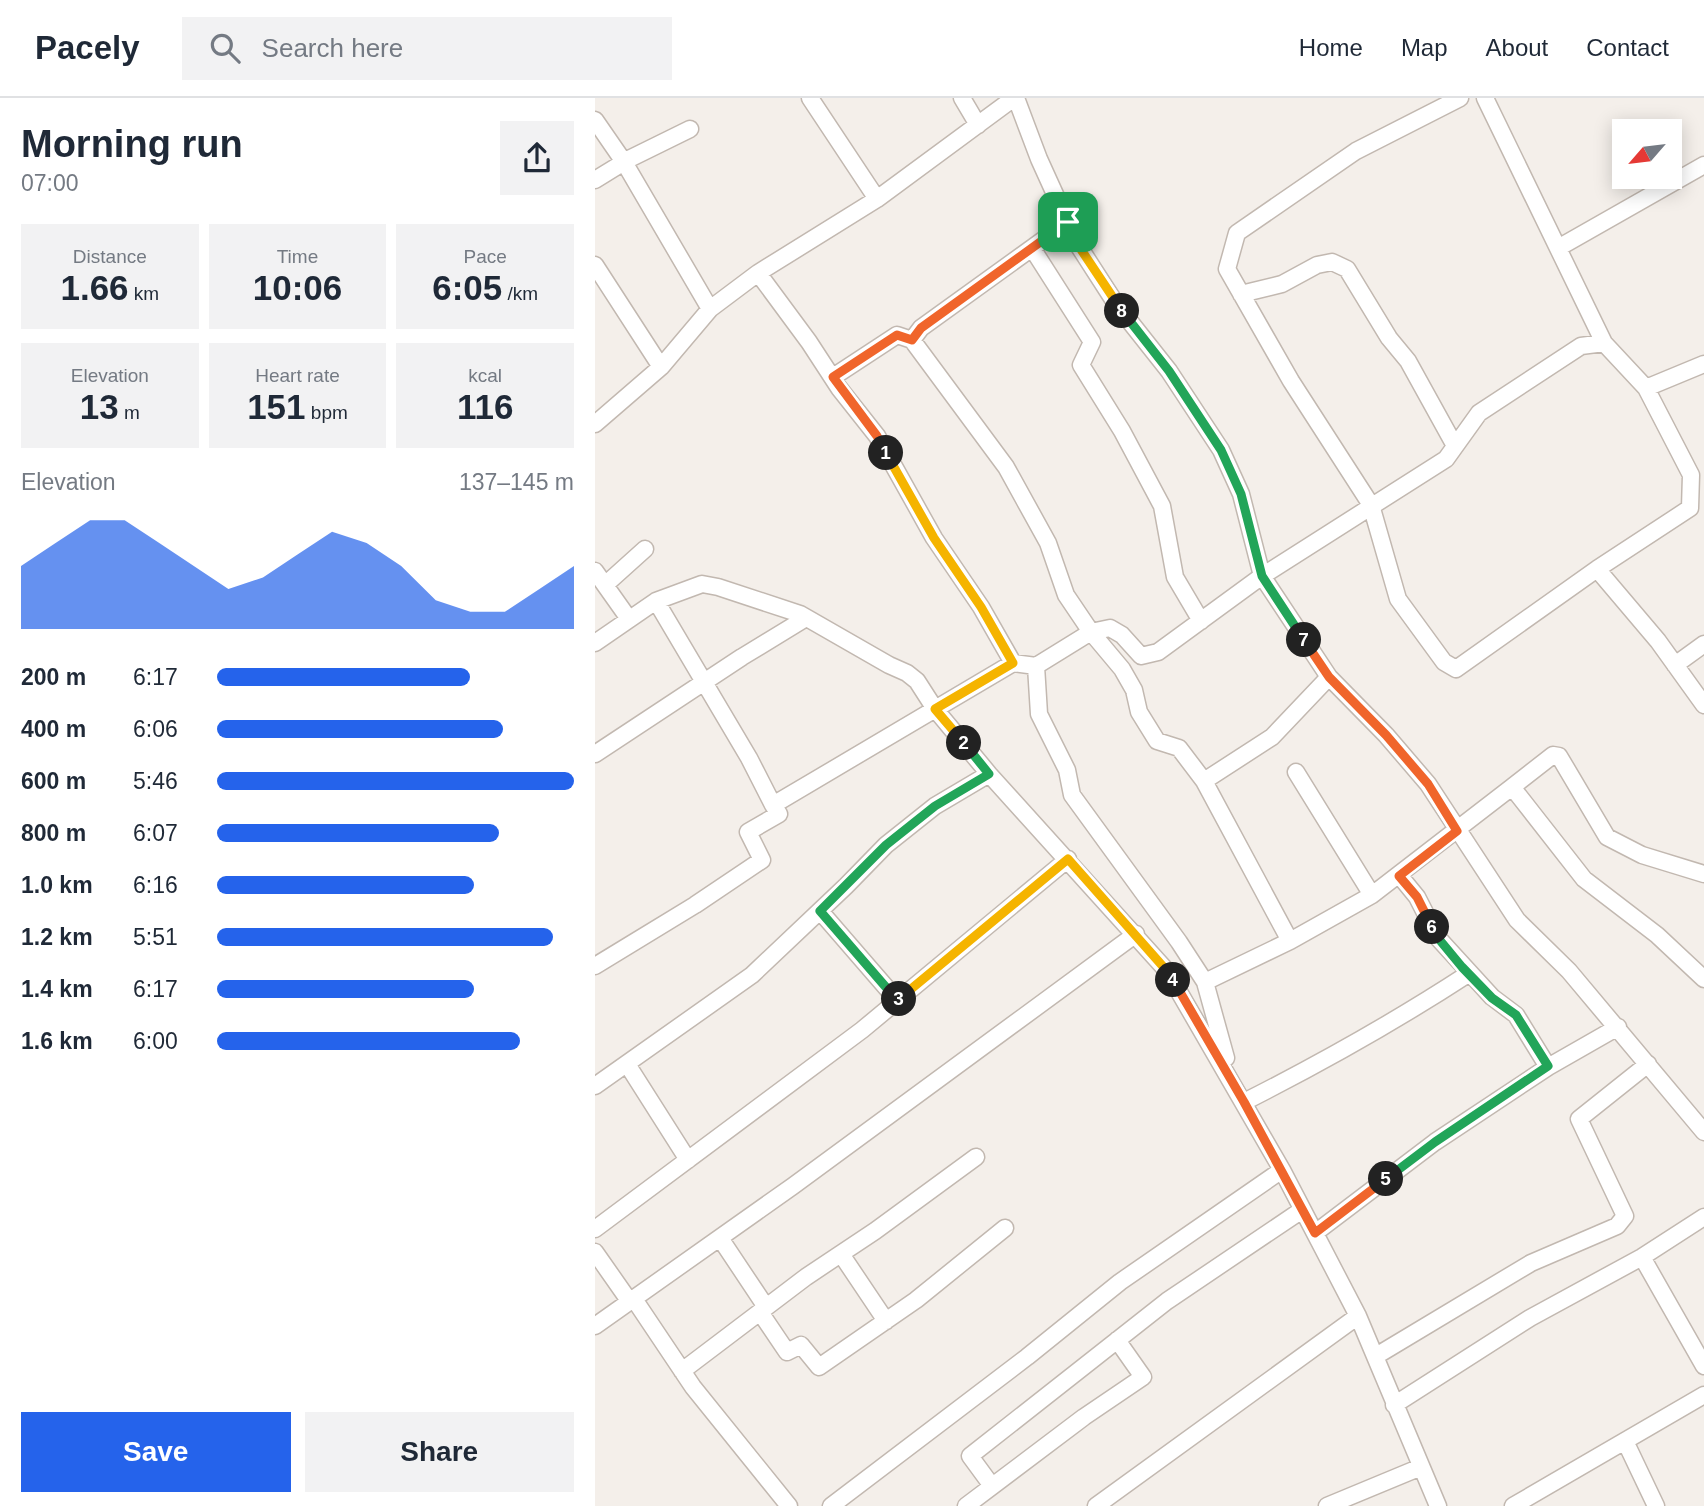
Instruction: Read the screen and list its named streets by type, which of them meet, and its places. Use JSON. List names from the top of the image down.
{
  "north": "bottom left",
  "page": {
    "header": "Pacely",
    "search": "Search here",
    "nav": [
      "Home",
      "Map",
      "About",
      "Contact"
    ],
    "heading": ["Morning run", "07:00"],
    "stats": [
      ["Distance", "1.66 km"],
      ["Time", "10:06"],
      ["Pace", "6:05 /km"],
      ["Elevation", "13 m"],
      ["Heart rate", "151 bpm"],
      ["kcal", "116"]
    ],
    "pins": [
      "8",
      "1",
      "7",
      "2",
      "6",
      "4",
      "3",
      "5"
    ],
    "chart": ["Elevation", "137–145 m"],
    "list": [
      {
        "name": "200 m",
        "note": "6:17"
      },
      {
        "name": "400 m",
        "note": "6:06"
      },
      {
        "name": "600 m",
        "note": "5:46"
      },
      {
        "name": "800 m",
        "note": "6:07"
      },
      {
        "name": "1.0 km",
        "note": "6:16"
      },
      {
        "name": "1.2 km",
        "note": "5:51"
      },
      {
        "name": "1.4 km",
        "note": "6:17"
      },
      {
        "name": "1.6 km",
        "note": "6:00"
      }
    ],
    "buttons": ["Save", "Share"]
  }
}
